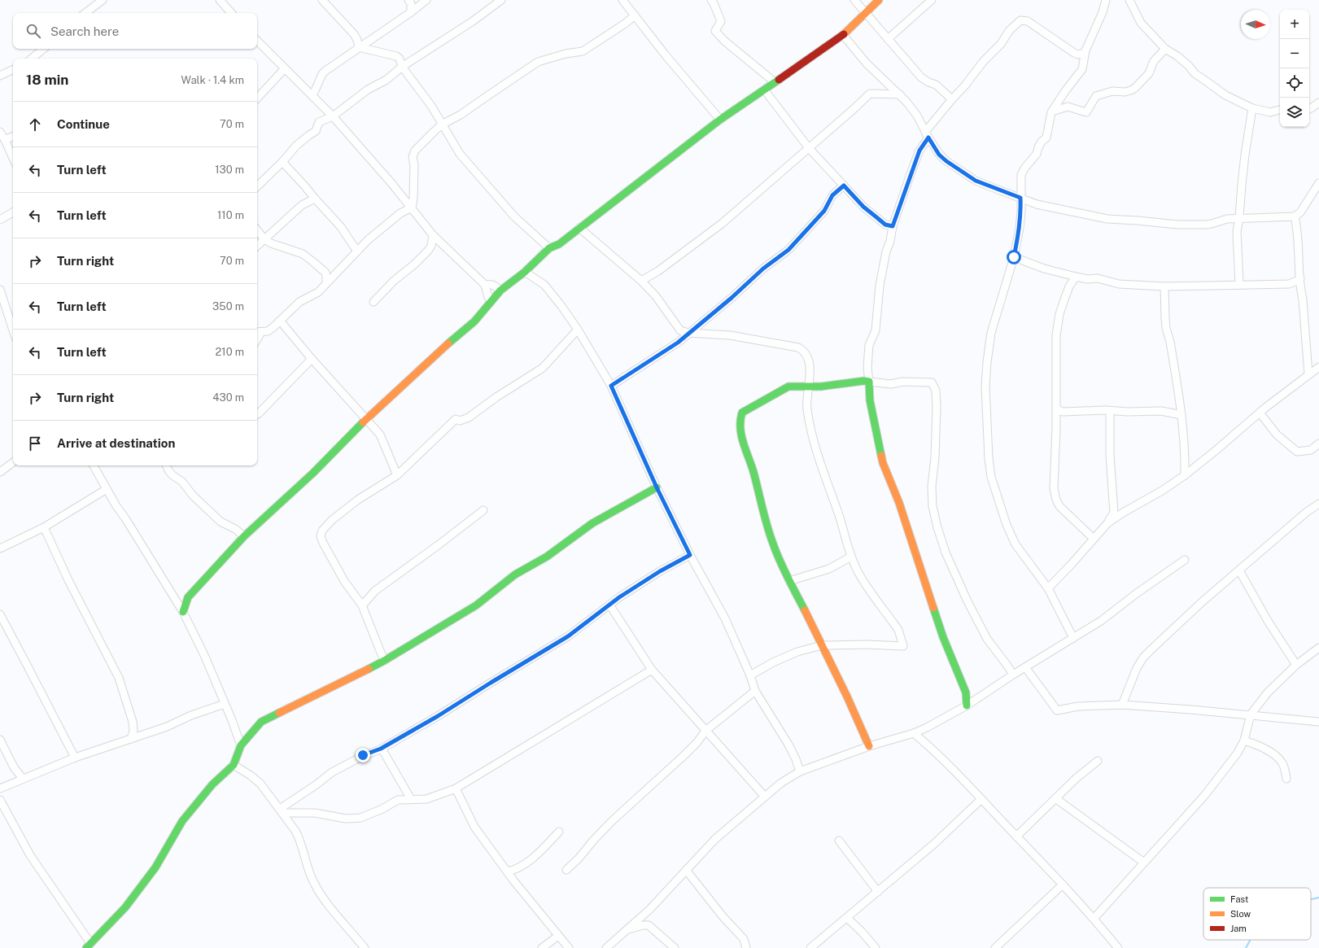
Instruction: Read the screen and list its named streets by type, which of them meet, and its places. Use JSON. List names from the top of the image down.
{
  "legend": ["Fast", "Slow", "Jam"],
  "north": "right",
  "page": {
    "map_buttons": ["+", "−"],
    "search": "Search here",
    "heading": ["18 min", "Walk · 1.4 km"],
    "list": [
      ["Continue", "70 m"],
      ["Turn left", "130 m"],
      ["Turn left", "110 m"],
      ["Turn right", "70 m"],
      ["Turn left", "350 m"],
      ["Turn left", "210 m"],
      ["Turn right", "430 m"],
      "Arrive at destination"
    ]
  }
}
